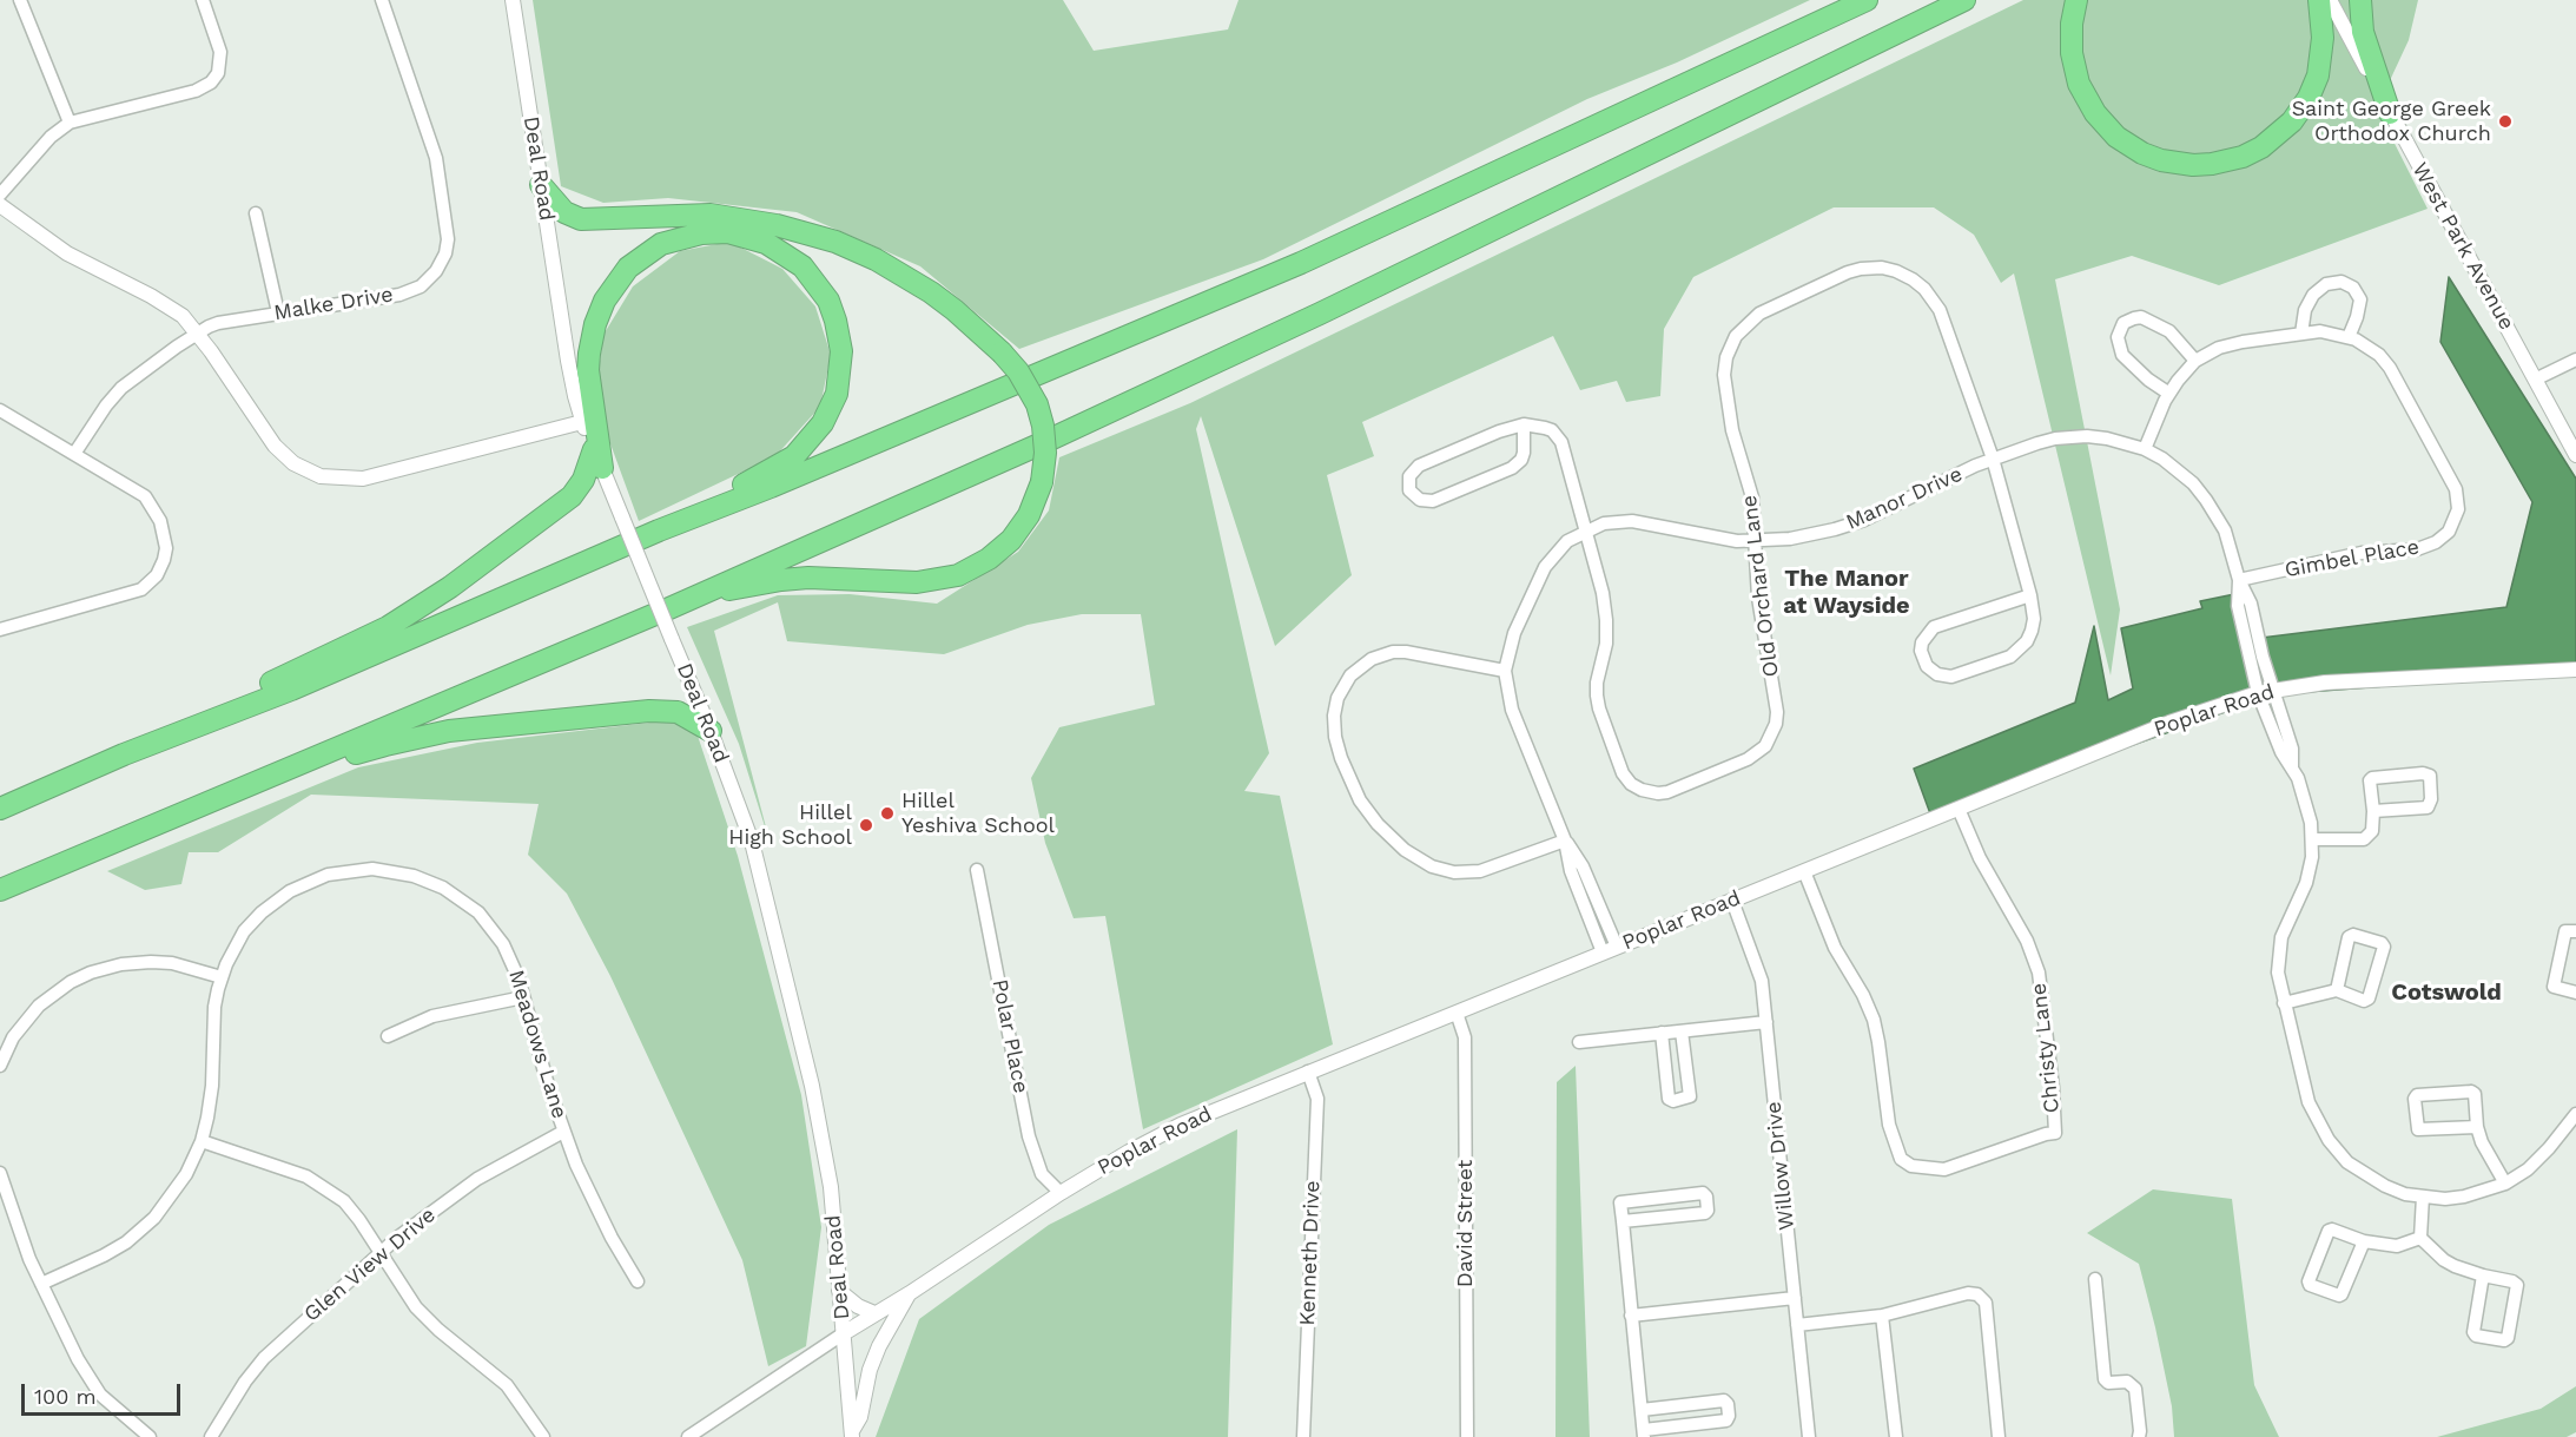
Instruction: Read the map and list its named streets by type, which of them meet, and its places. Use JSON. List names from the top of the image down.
{
  "streets": {
    "street": [
      "Deal Road",
      "West Park Avenue",
      "Malke Drive",
      "Manor Drive",
      "Gimbel Place",
      "Old Orchard Lane",
      "Poplar Road",
      "Polar Place",
      "Meadows Lane",
      "Christy Lane",
      "Willow Drive",
      "David Street",
      "Kenneth Drive",
      "Glen View Drive"
    ]
  },
  "crossings": [
    ["Deal Road", "Poplar Road"],
    ["Manor Drive", "Gimbel Place"],
    ["Manor Drive", "Old Orchard Lane"],
    ["Manor Drive", "Poplar Road"],
    ["Poplar Road", "Polar Place"],
    ["Poplar Road", "Christy Lane"],
    ["Poplar Road", "Willow Drive"],
    ["Poplar Road", "David Street"],
    ["Poplar Road", "Kenneth Drive"],
    ["Meadows Lane", "Glen View Drive"]
  ],
  "districts": ["The Manor at Wayside", "Cotswold"],
  "places": ["Saint George Greek Orthodox Church", "Hillel Yeshiva School", "Hillel High School"],
  "scale_bar": "100 m"
}
